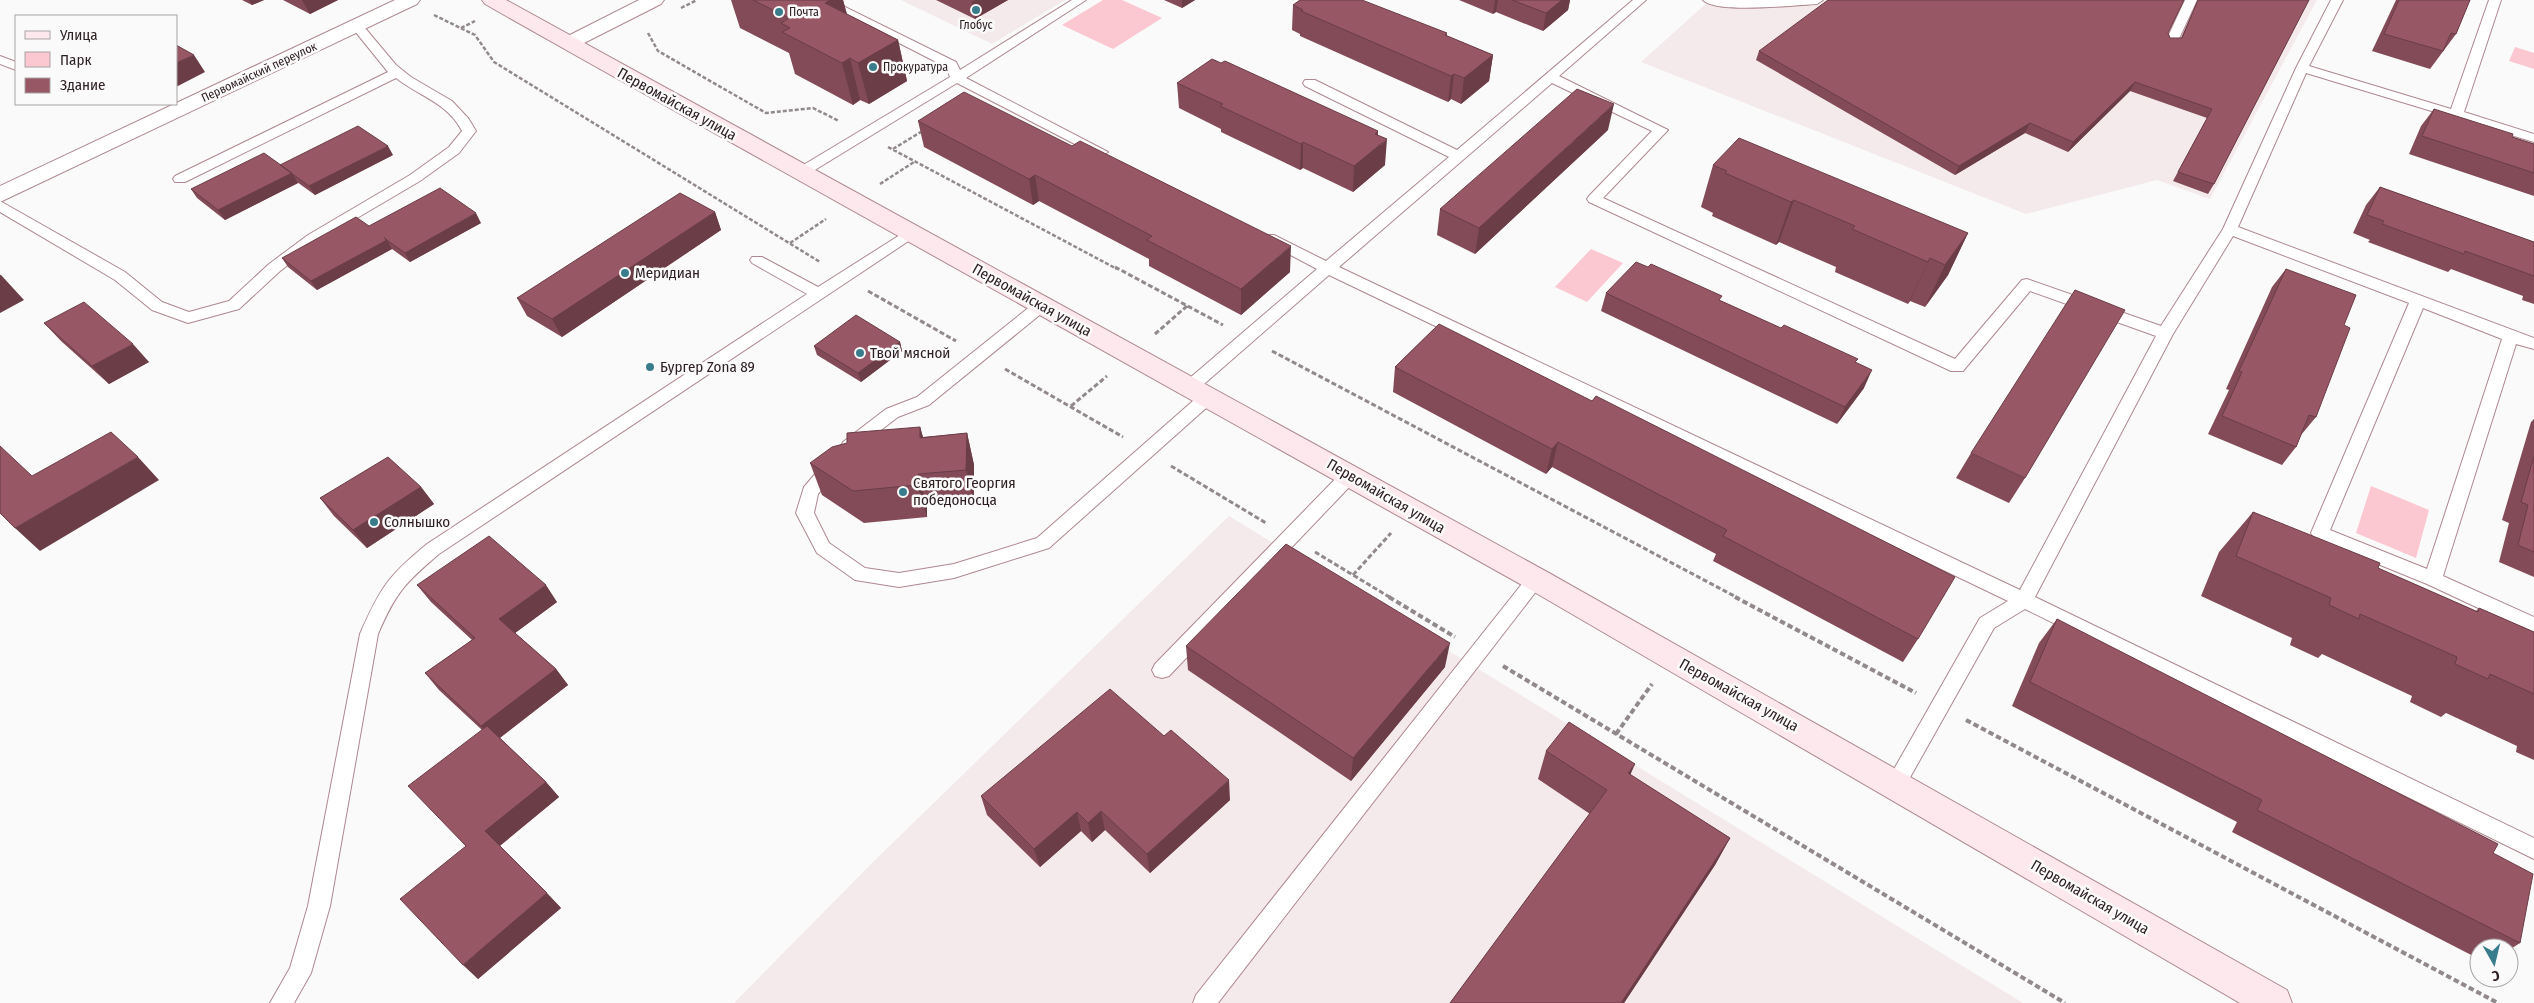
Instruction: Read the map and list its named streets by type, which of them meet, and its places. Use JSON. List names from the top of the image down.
{
  "streets": {
    "main road": ["Первомайская улица"],
    "street": ["Первомайский переулок"]
  },
  "places": [
    "Глобус",
    "Почта",
    "Прокуратура",
    "Меридиан",
    "Твой мясной",
    "Бургер Zona 89",
    "Святого Георгия победоносца",
    "Солнышко"
  ],
  "legend": ["Улица", "Парк", "Здание"],
  "north": "bottom"
}
